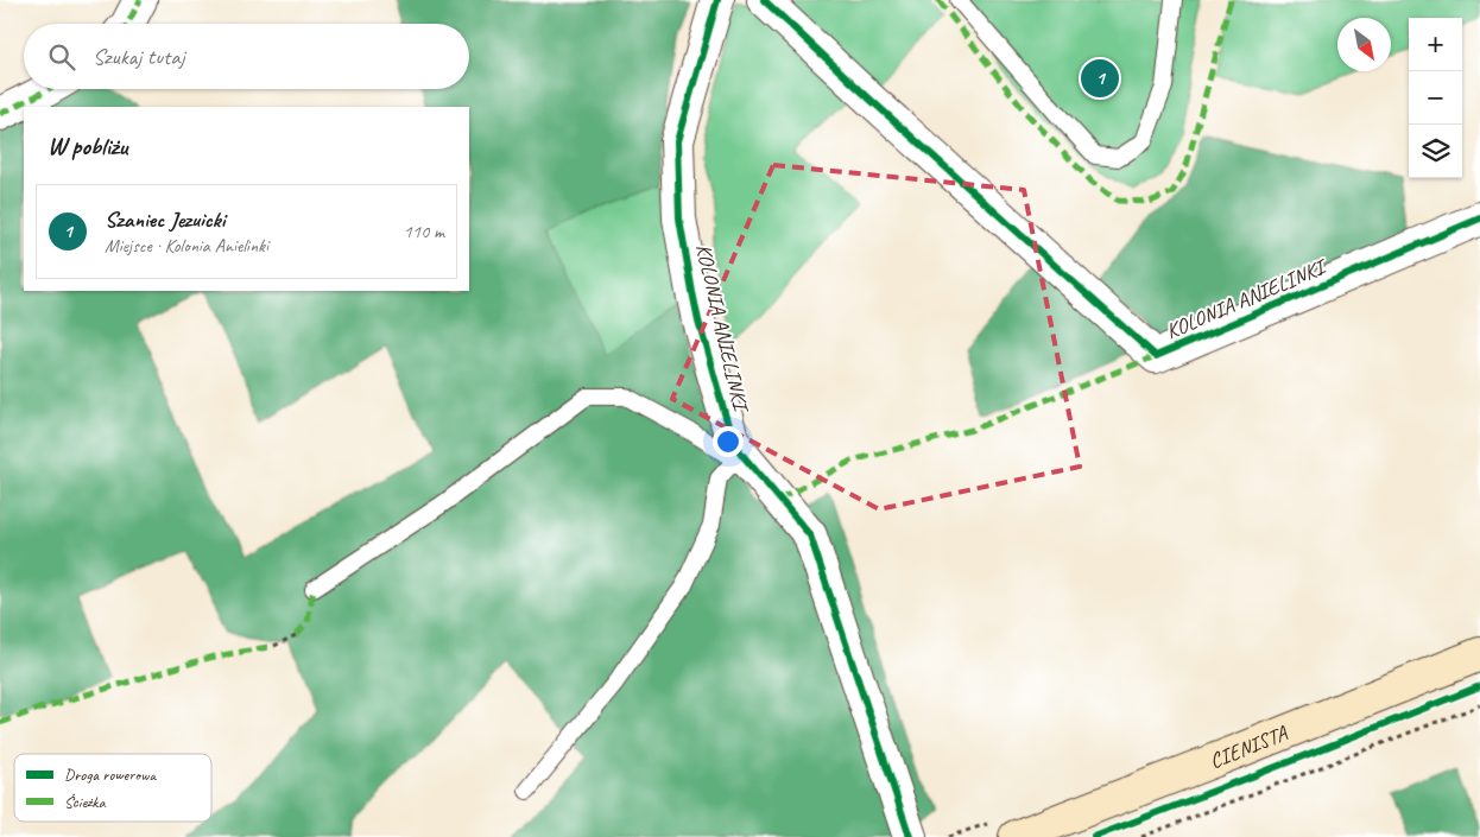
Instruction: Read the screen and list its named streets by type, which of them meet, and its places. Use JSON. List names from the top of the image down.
{
  "streets": {
    "street": ["KOLONIA ANIELINKI", "CIENISTA"]
  },
  "legend": ["Droga rowerowa", "Ścieżka"],
  "north": "bottom right",
  "page": {
    "map_buttons": ["+", "−"],
    "search": "Szukaj tutaj",
    "pins": "1",
    "heading": "W pobliżu",
    "list": [
      {
        "mark": "1",
        "name": "Szaniec Jezuicki",
        "note": "Miejsce · Kolonia Anielinki",
        "value": "110 m"
      }
    ]
  }
}
